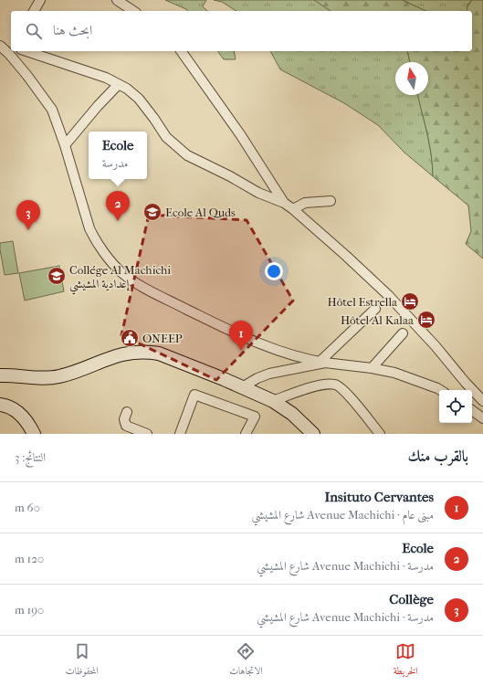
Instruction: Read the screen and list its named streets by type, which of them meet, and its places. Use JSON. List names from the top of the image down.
{
  "places": {
    "school or university": ["Ecole Al Quds", "Collége Al Machichi إعدادية المشيشي"],
    "hotel": ["Hôtel Estrella", "Hôtel Al Kalaa"],
    "public building": ["ONEEP"]
  },
  "north": "top",
  "page": {
    "search": "ابحث هنا",
    "popup": ["Ecole", "مدرسة"],
    "pins": ["2", "3", "1"],
    "heading": ["بالقرب منك", "النتائج: 3"],
    "list": [
      {
        "mark": "1",
        "name": "Insituto Cervantes",
        "note": "مبنى عام · Avenue Machichi شارع المشيشي",
        "value": "60 m"
      },
      {
        "mark": "2",
        "name": "Ecole",
        "note": "مدرسة · Avenue Machichi شارع المشيشي",
        "value": "120 m"
      },
      {
        "mark": "3",
        "name": "Collège",
        "note": "مدرسة · Avenue Machichi شارع المشيشي",
        "value": "190 m"
      }
    ],
    "nav": ["الخريطة", "الاتجاهات", "المحفوظات"]
  }
}
